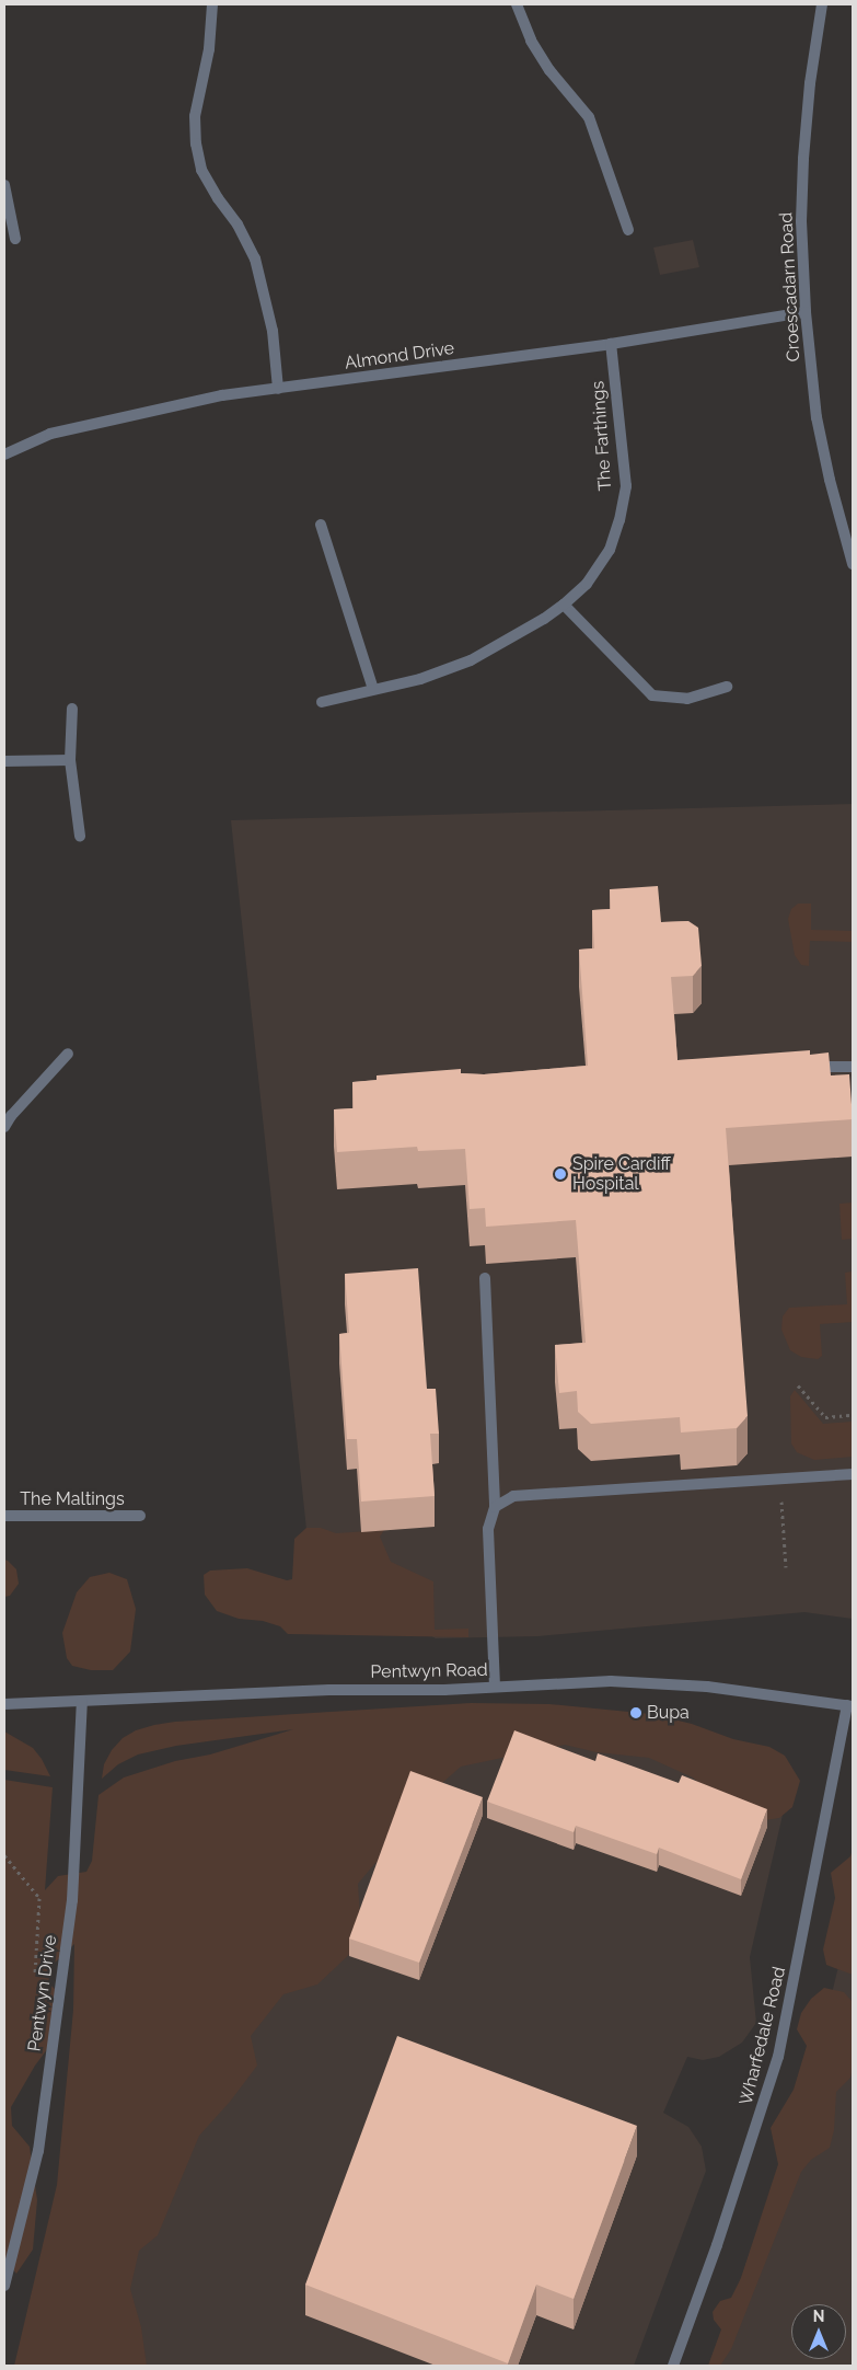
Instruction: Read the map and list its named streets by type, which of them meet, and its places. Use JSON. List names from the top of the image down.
{
  "streets": {
    "street": [
      "Croescadarn Road",
      "Almond Drive",
      "The Farthings",
      "The Maltings",
      "Pentwyn Road",
      "Pentwyn Drive",
      "Wharfedale Road"
    ]
  },
  "crossings": [
    ["Croescadarn Road", "Almond Drive"],
    ["Almond Drive", "The Farthings"],
    ["Pentwyn Road", "Pentwyn Drive"],
    ["Pentwyn Road", "Wharfedale Road"]
  ],
  "places": ["Spire Cardiff Hospital", "Bupa"],
  "north": "top"
}
